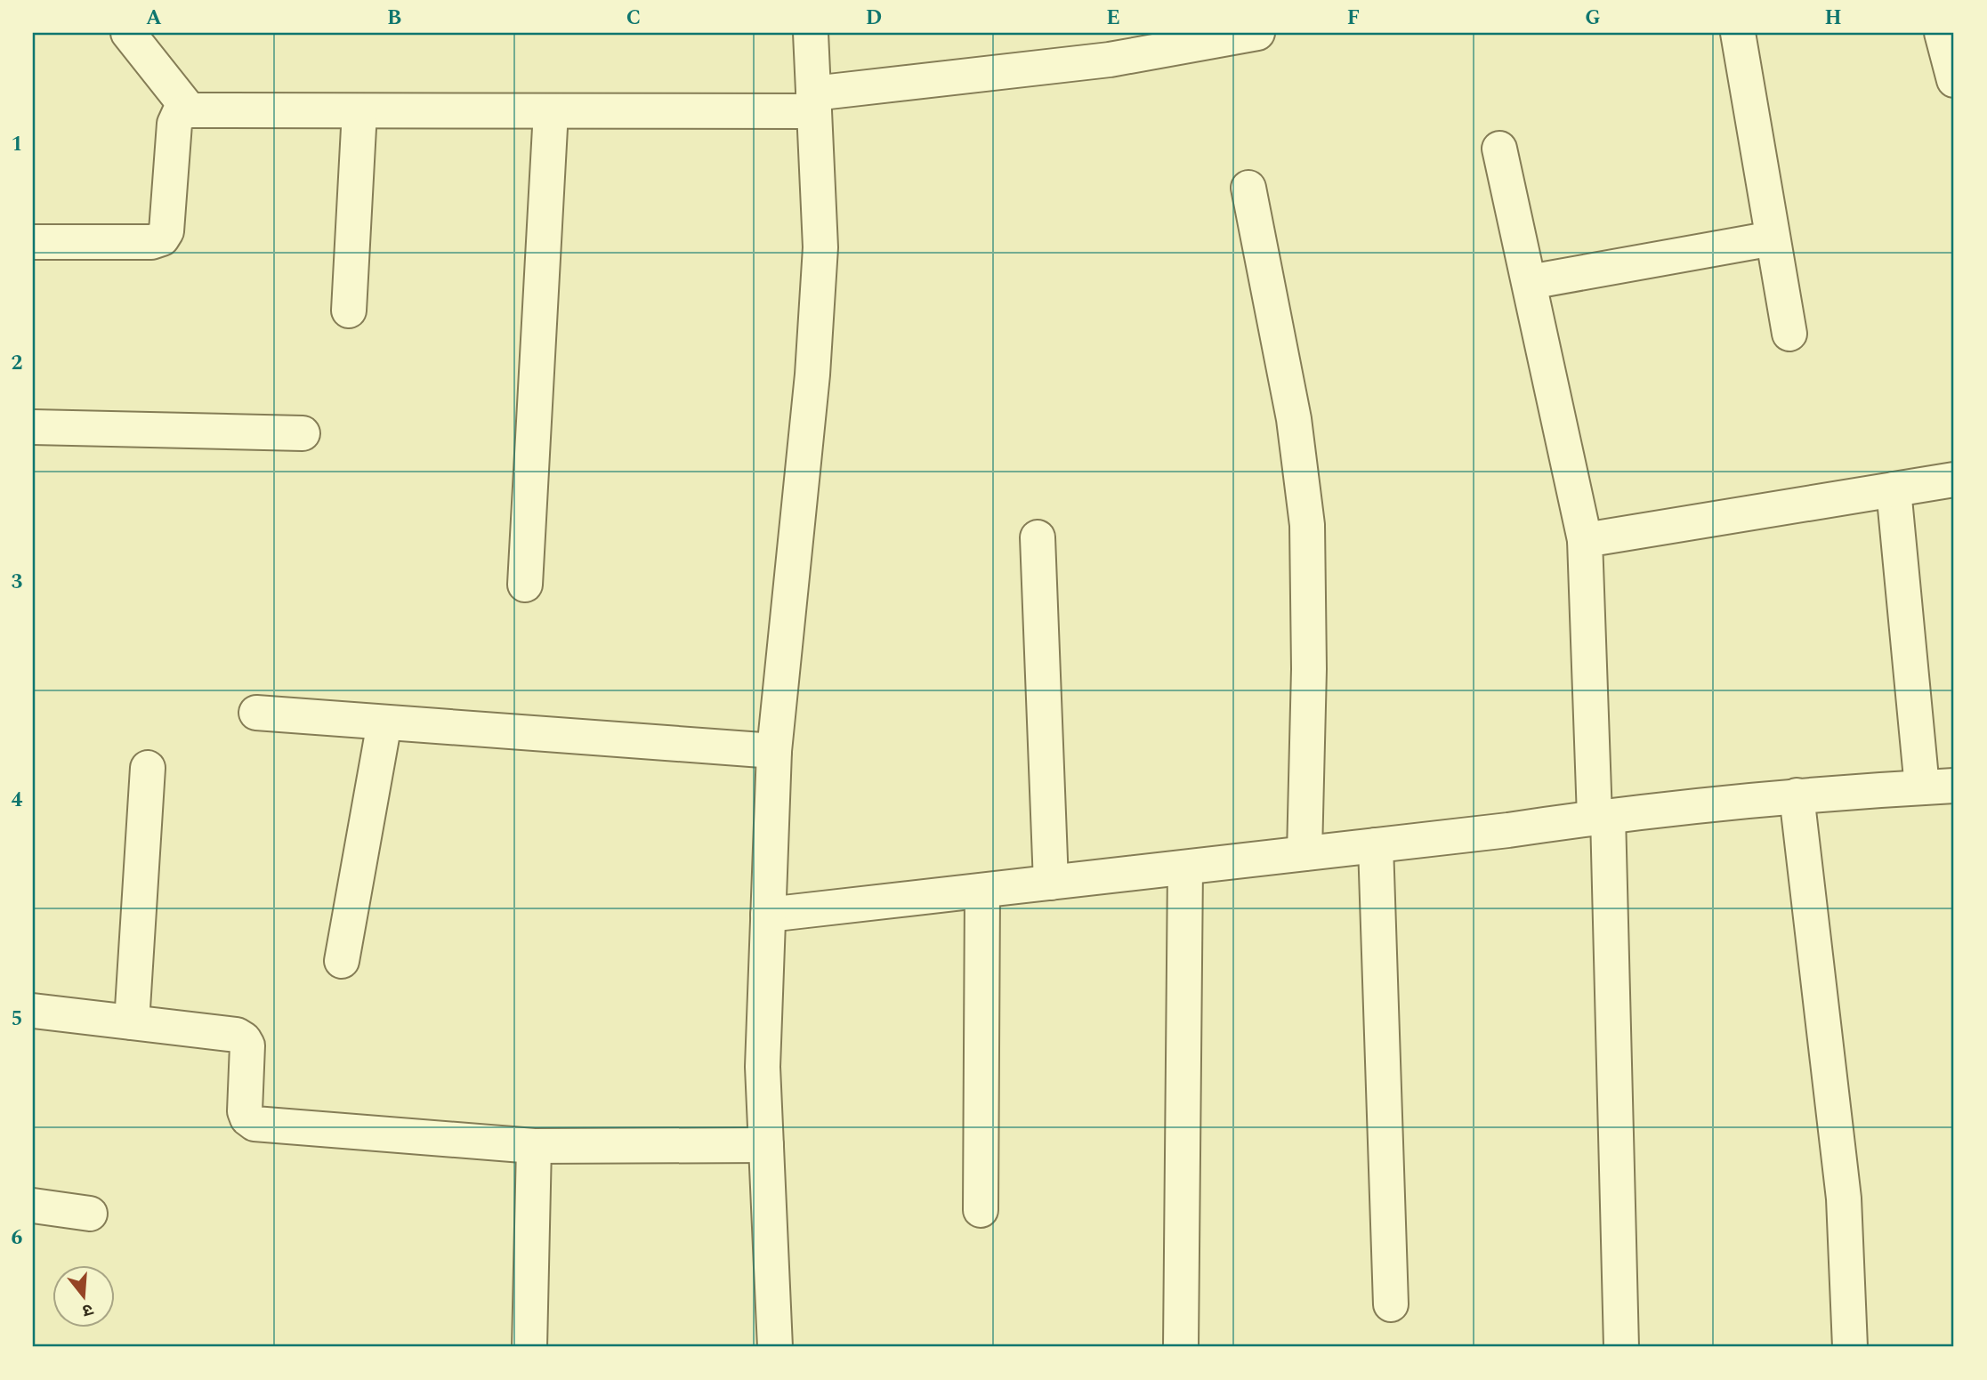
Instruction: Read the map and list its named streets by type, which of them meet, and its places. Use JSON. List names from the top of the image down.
{
  "north": "bottom",
  "grid": {
    "columns": [
      "A",
      "B",
      "C",
      "D",
      "E",
      "F",
      "G",
      "H"
    ],
    "rows": [
      "1",
      "2",
      "3",
      "4",
      "5",
      "6"
    ]
  }
}
